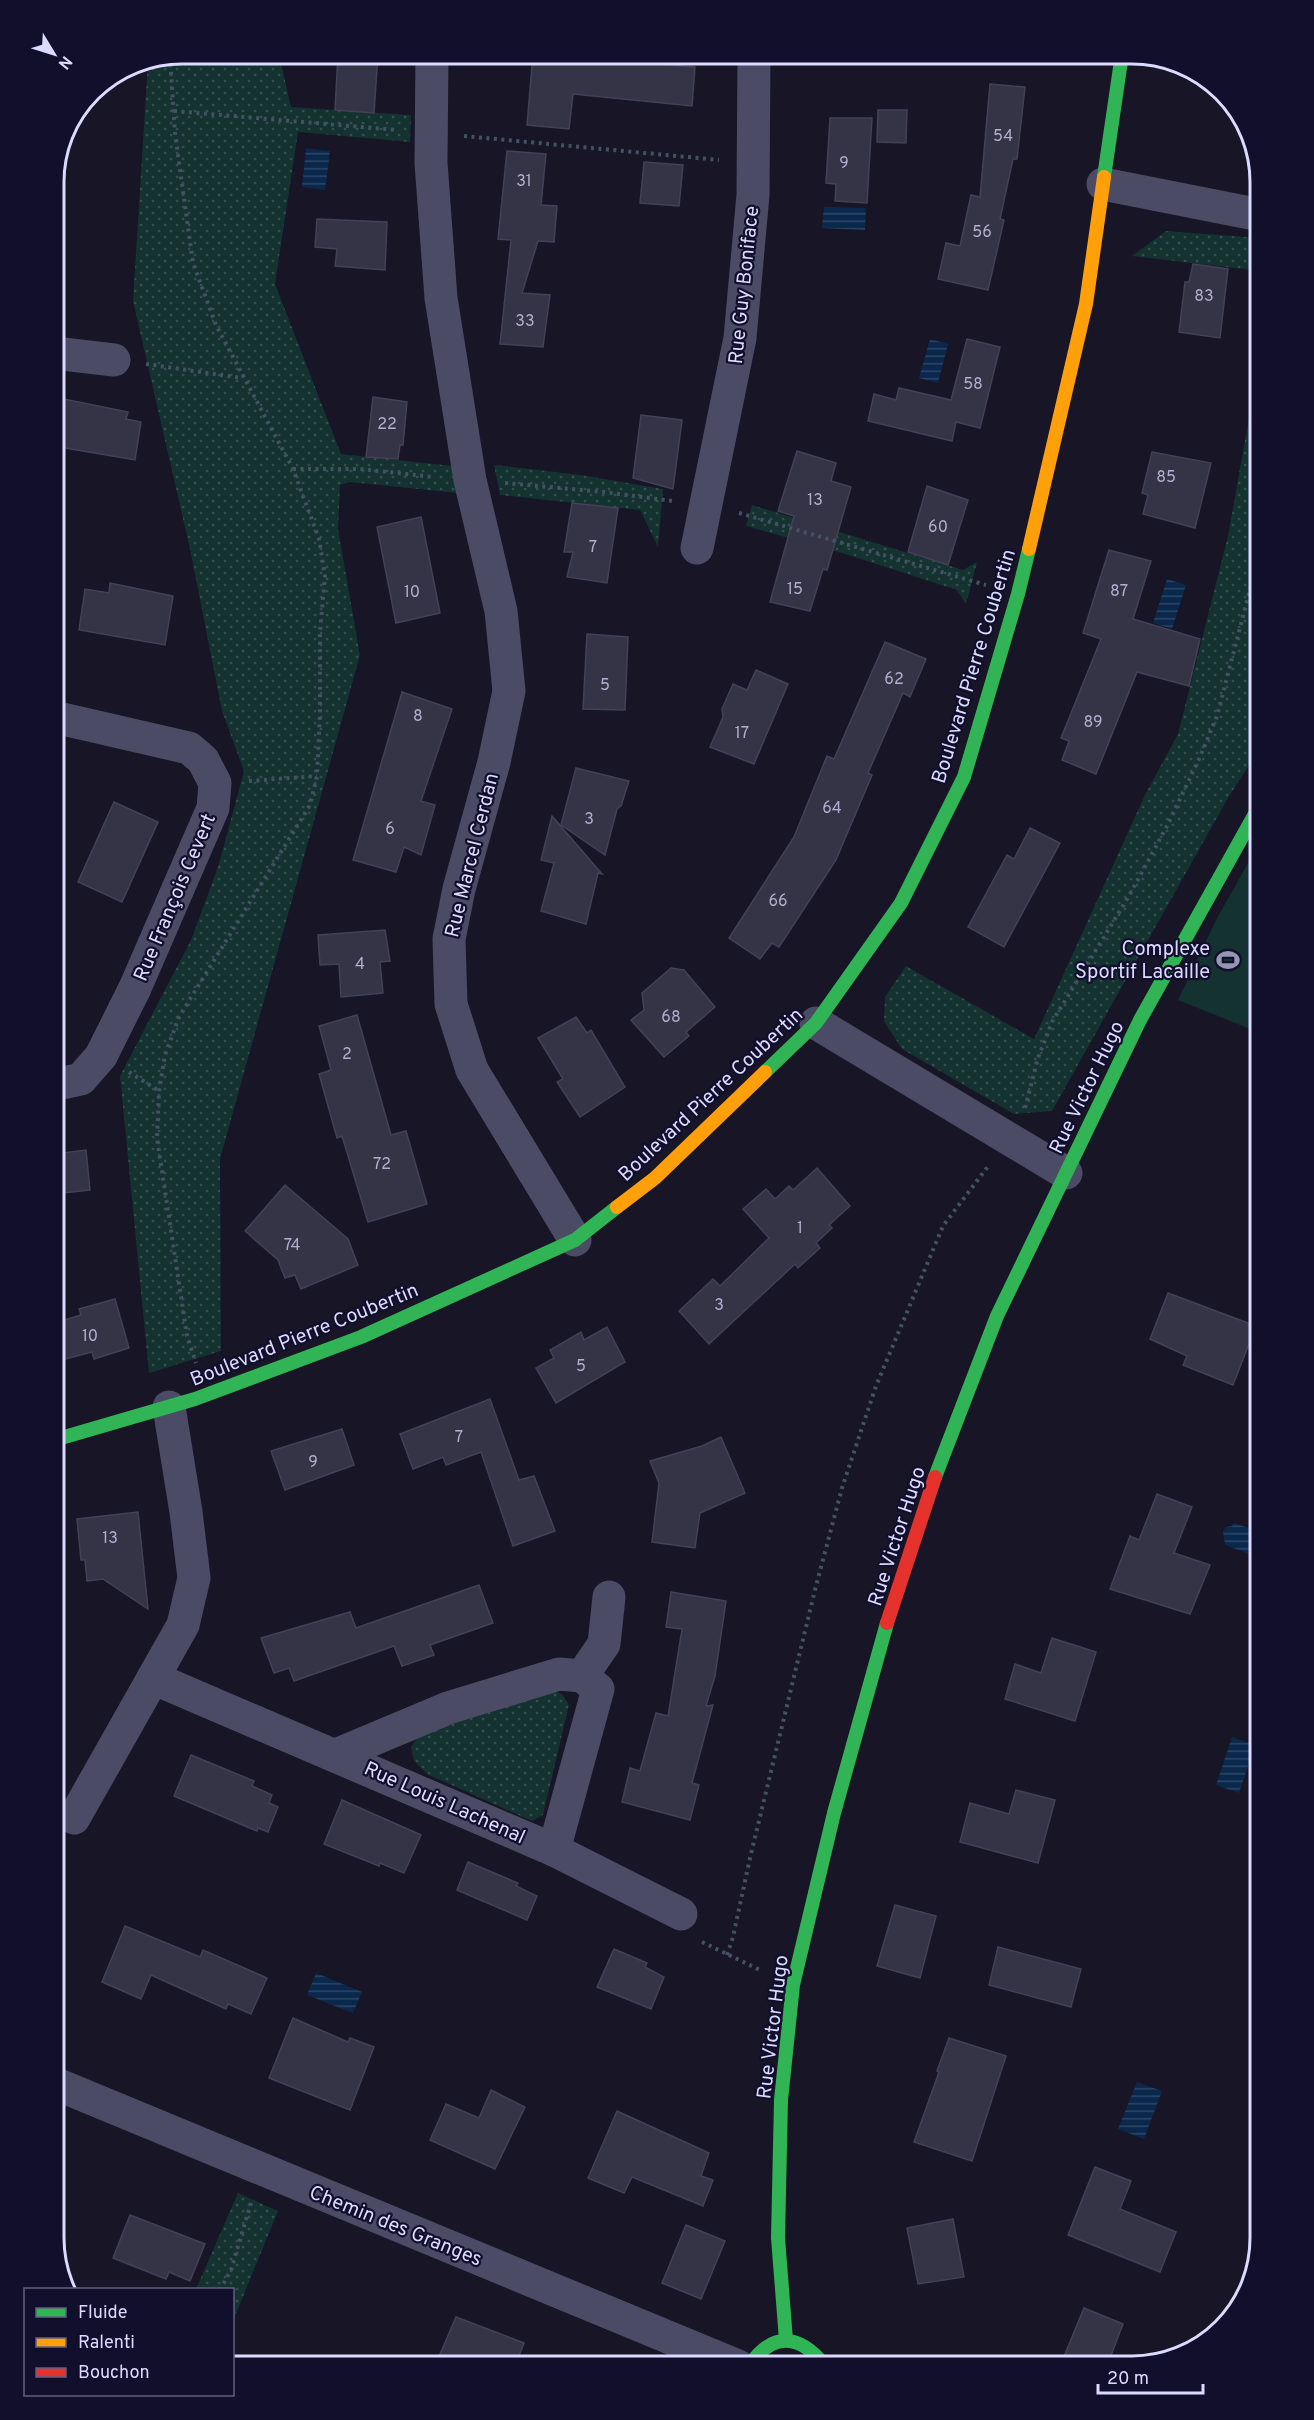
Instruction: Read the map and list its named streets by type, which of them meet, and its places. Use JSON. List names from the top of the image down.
{
  "streets": {
    "street": [
      "Rue Guy Boniface",
      "Boulevard Pierre Coubertin",
      "Rue Marcel Cerdan",
      "Rue François Cevert",
      "Rue Victor Hugo",
      "Rue Louis Lachenal",
      "Chemin des Granges"
    ]
  },
  "crossings": [
    ["Boulevard Pierre Coubertin", "Rue Marcel Cerdan"]
  ],
  "places": {
    "sports": ["Complexe Sportif Lacaille"]
  },
  "house_numbers": [
    "54",
    "9",
    "31",
    "56",
    "83",
    "33",
    "58",
    "22",
    "85",
    "13",
    "60",
    "7",
    "15",
    "87",
    "10",
    "62",
    "5",
    "8",
    "89",
    "17",
    "64",
    "3",
    "6",
    "66",
    "4",
    "68",
    "2",
    "72",
    "1",
    "74",
    "3",
    "10",
    "5",
    "7",
    "9",
    "13"
  ],
  "legend": ["Fluide", "Ralenti", "Bouchon"],
  "scale_bar": "20 m",
  "north": "bottom right"
}
